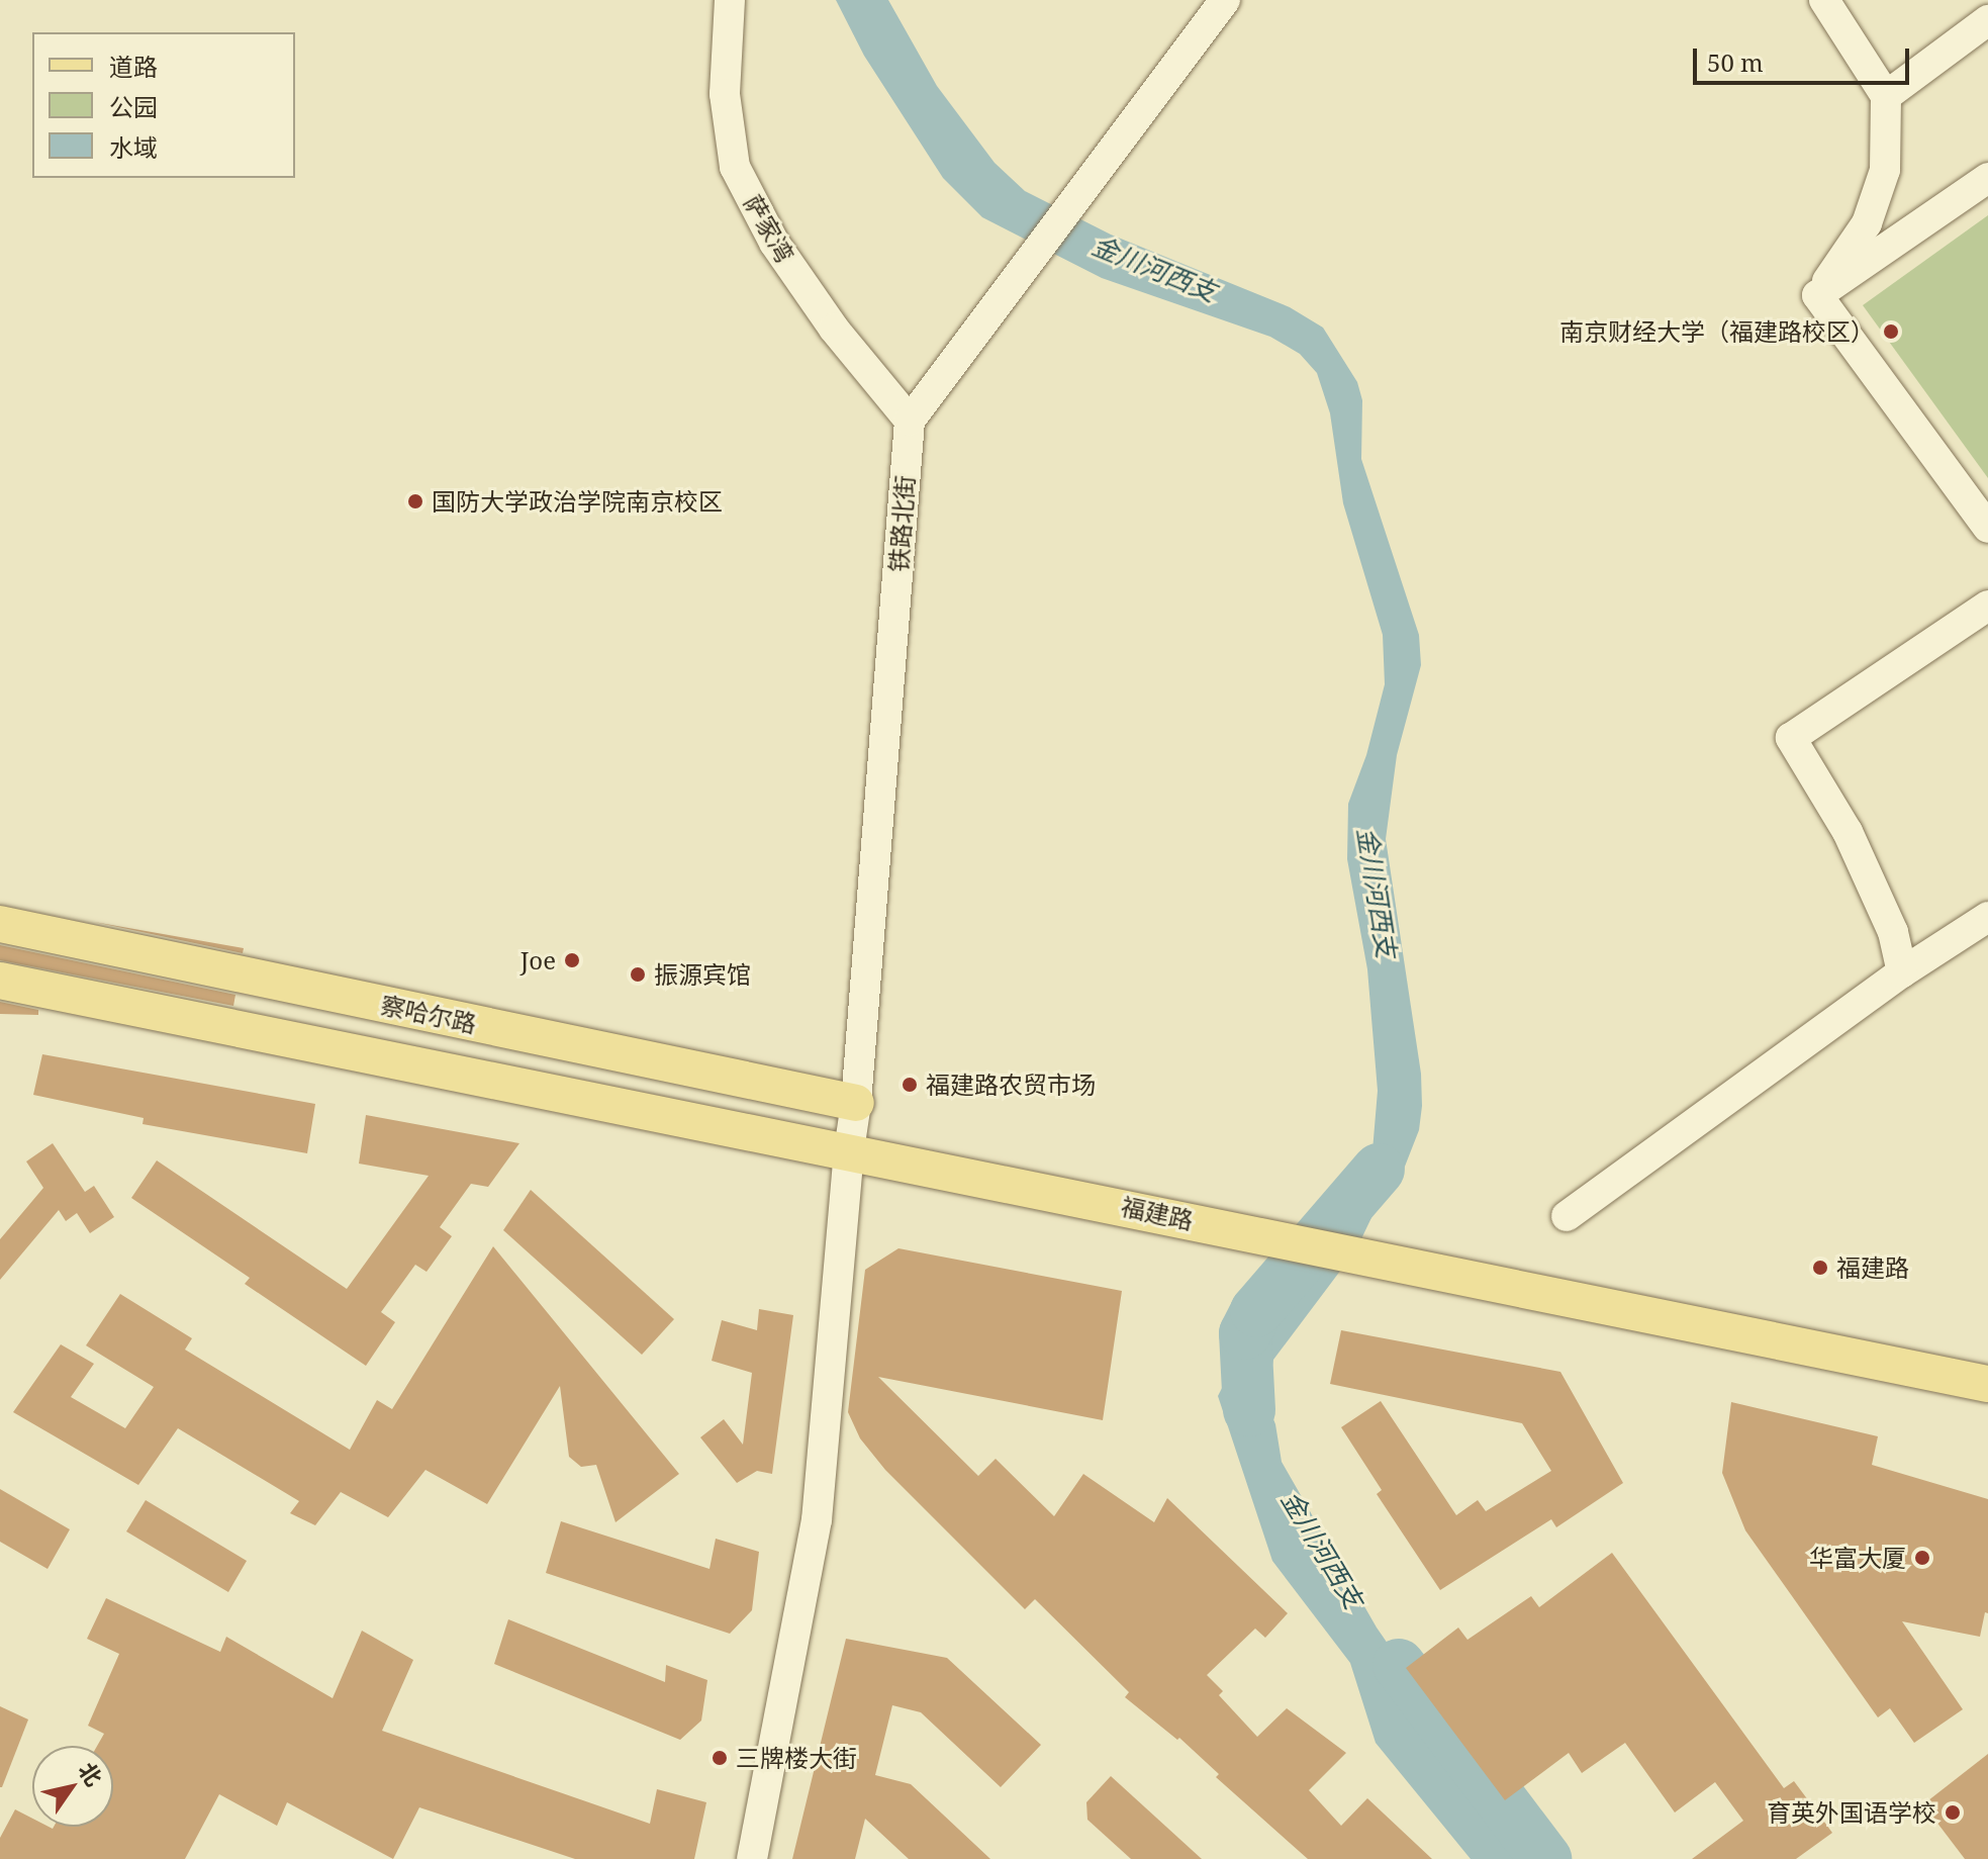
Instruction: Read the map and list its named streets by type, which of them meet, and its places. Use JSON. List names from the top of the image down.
{
  "streets": {
    "main road": ["察哈尔路", "福建路"],
    "street": ["萨家湾", "铁路北街"]
  },
  "crossings": [
    ["萨家湾", "铁路北街"],
    ["铁路北街", "察哈尔路"],
    ["铁路北街", "福建路"],
    ["察哈尔路", "福建路"]
  ],
  "water": ["金川河西支"],
  "places": [
    "南京财经大学（福建路校区）",
    "国防大学政治学院南京校区",
    "Joe",
    "振源宾馆",
    "福建路农贸市场",
    "福建路",
    "华富大厦",
    "三牌楼大街",
    "育英外国语学校"
  ],
  "legend": ["道路", "公园", "水域"],
  "scale_bar": "50 m",
  "north": "top right"
}
